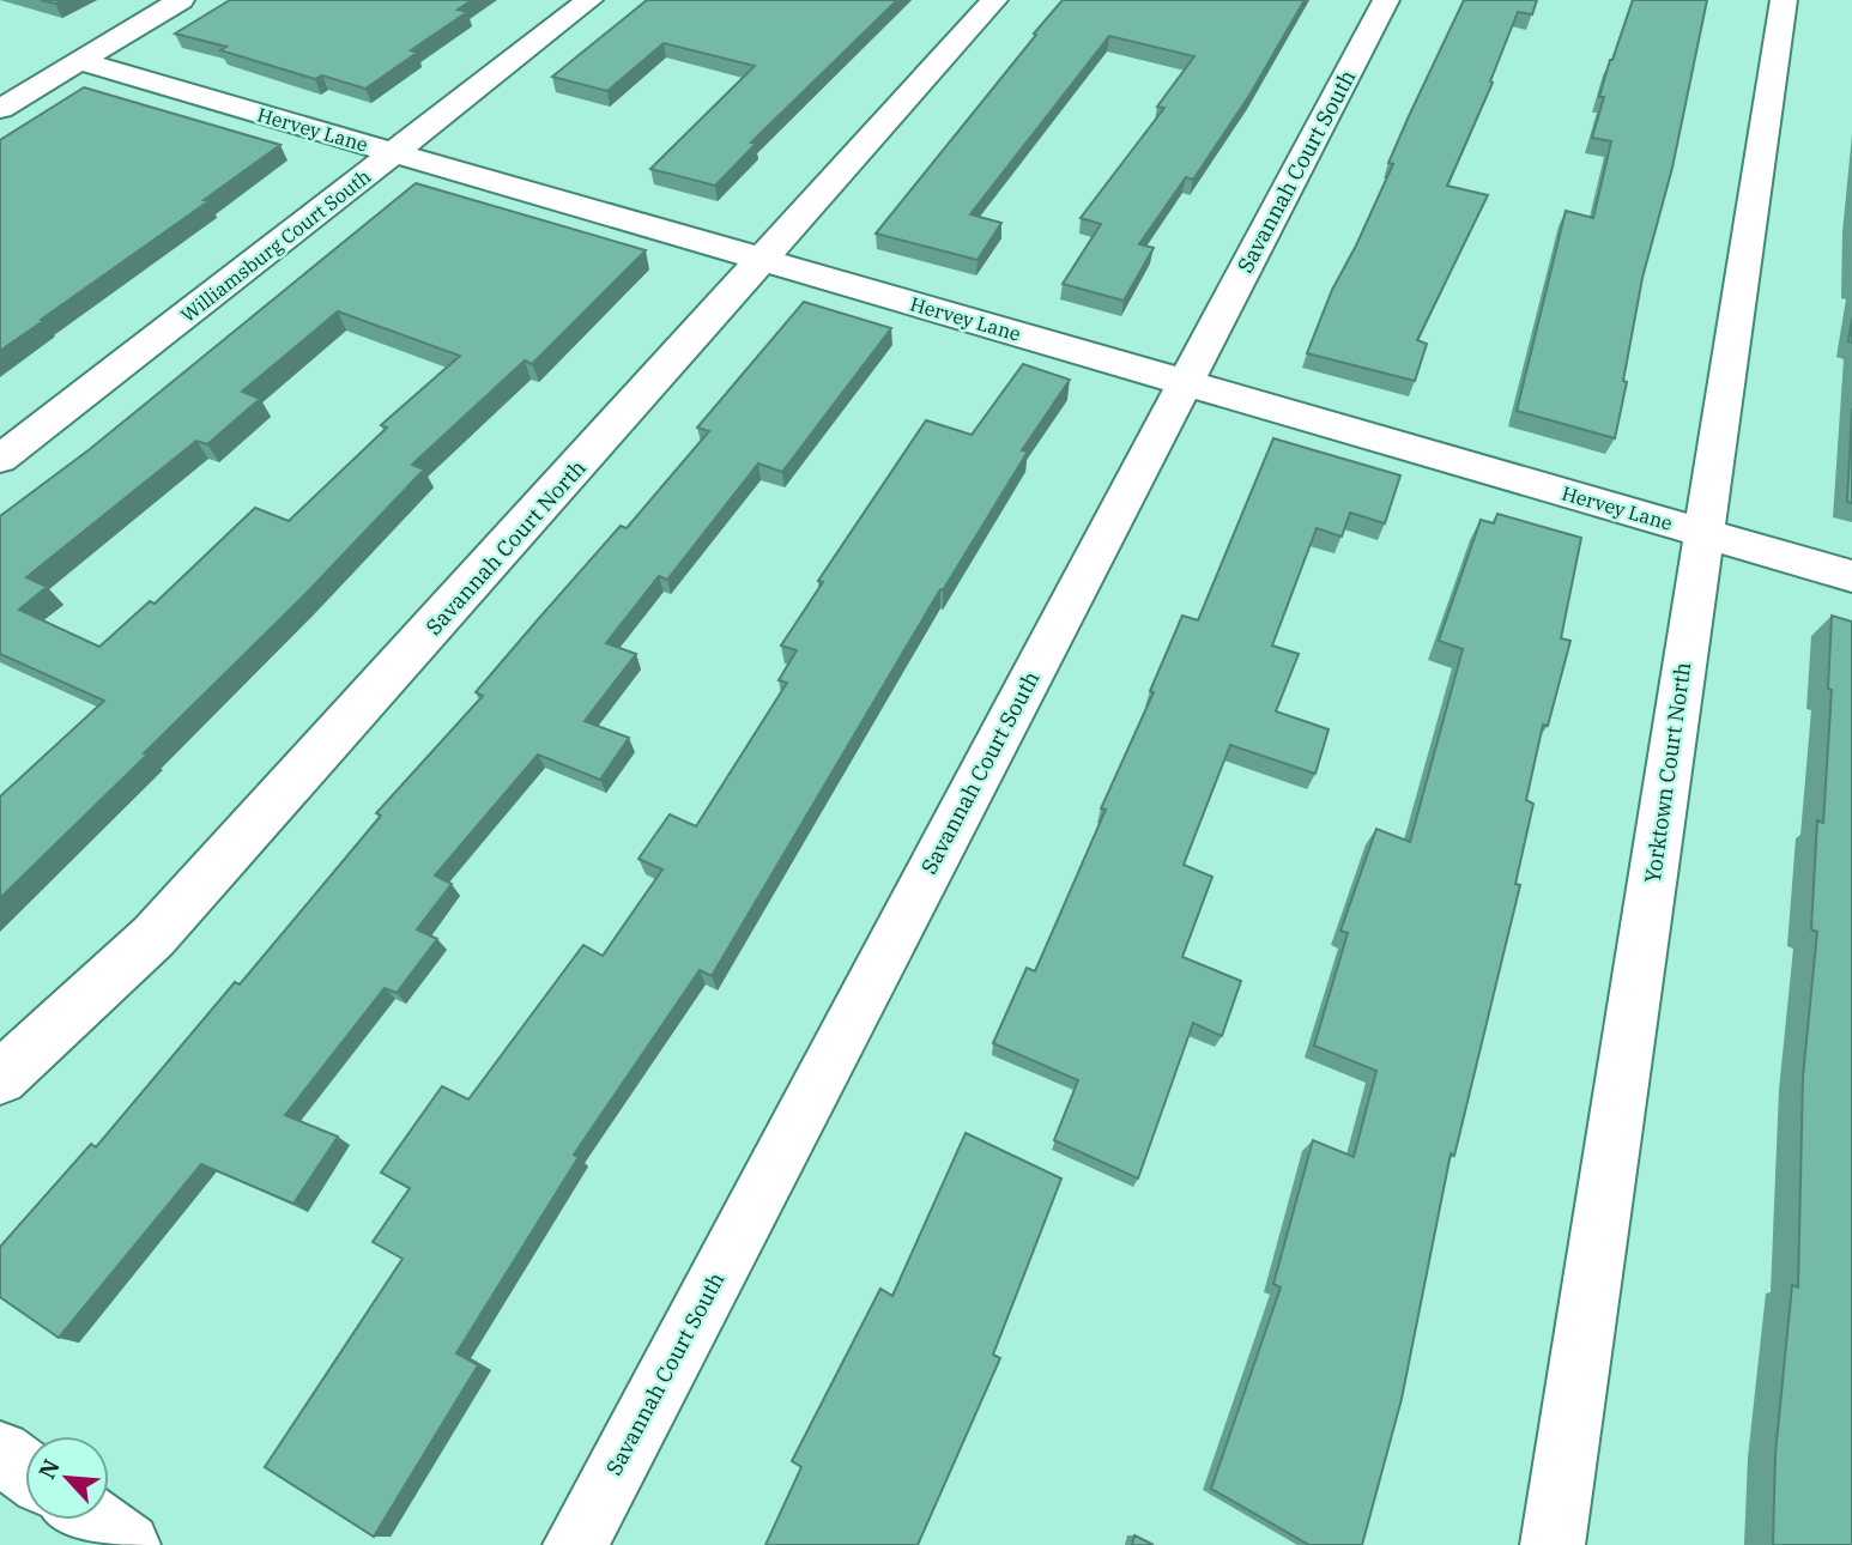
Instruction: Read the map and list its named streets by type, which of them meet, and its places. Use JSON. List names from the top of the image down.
{
  "streets": {
    "street": [
      "Hervey Lane",
      "Savannah Court South",
      "Williamsburg Court South",
      "Savannah Court North",
      "Yorktown Court North"
    ]
  },
  "crossings": [
    ["Hervey Lane", "Savannah Court South"],
    ["Hervey Lane", "Williamsburg Court South"],
    ["Hervey Lane", "Savannah Court North"],
    ["Hervey Lane", "Yorktown Court North"]
  ],
  "north": "top left"
}
